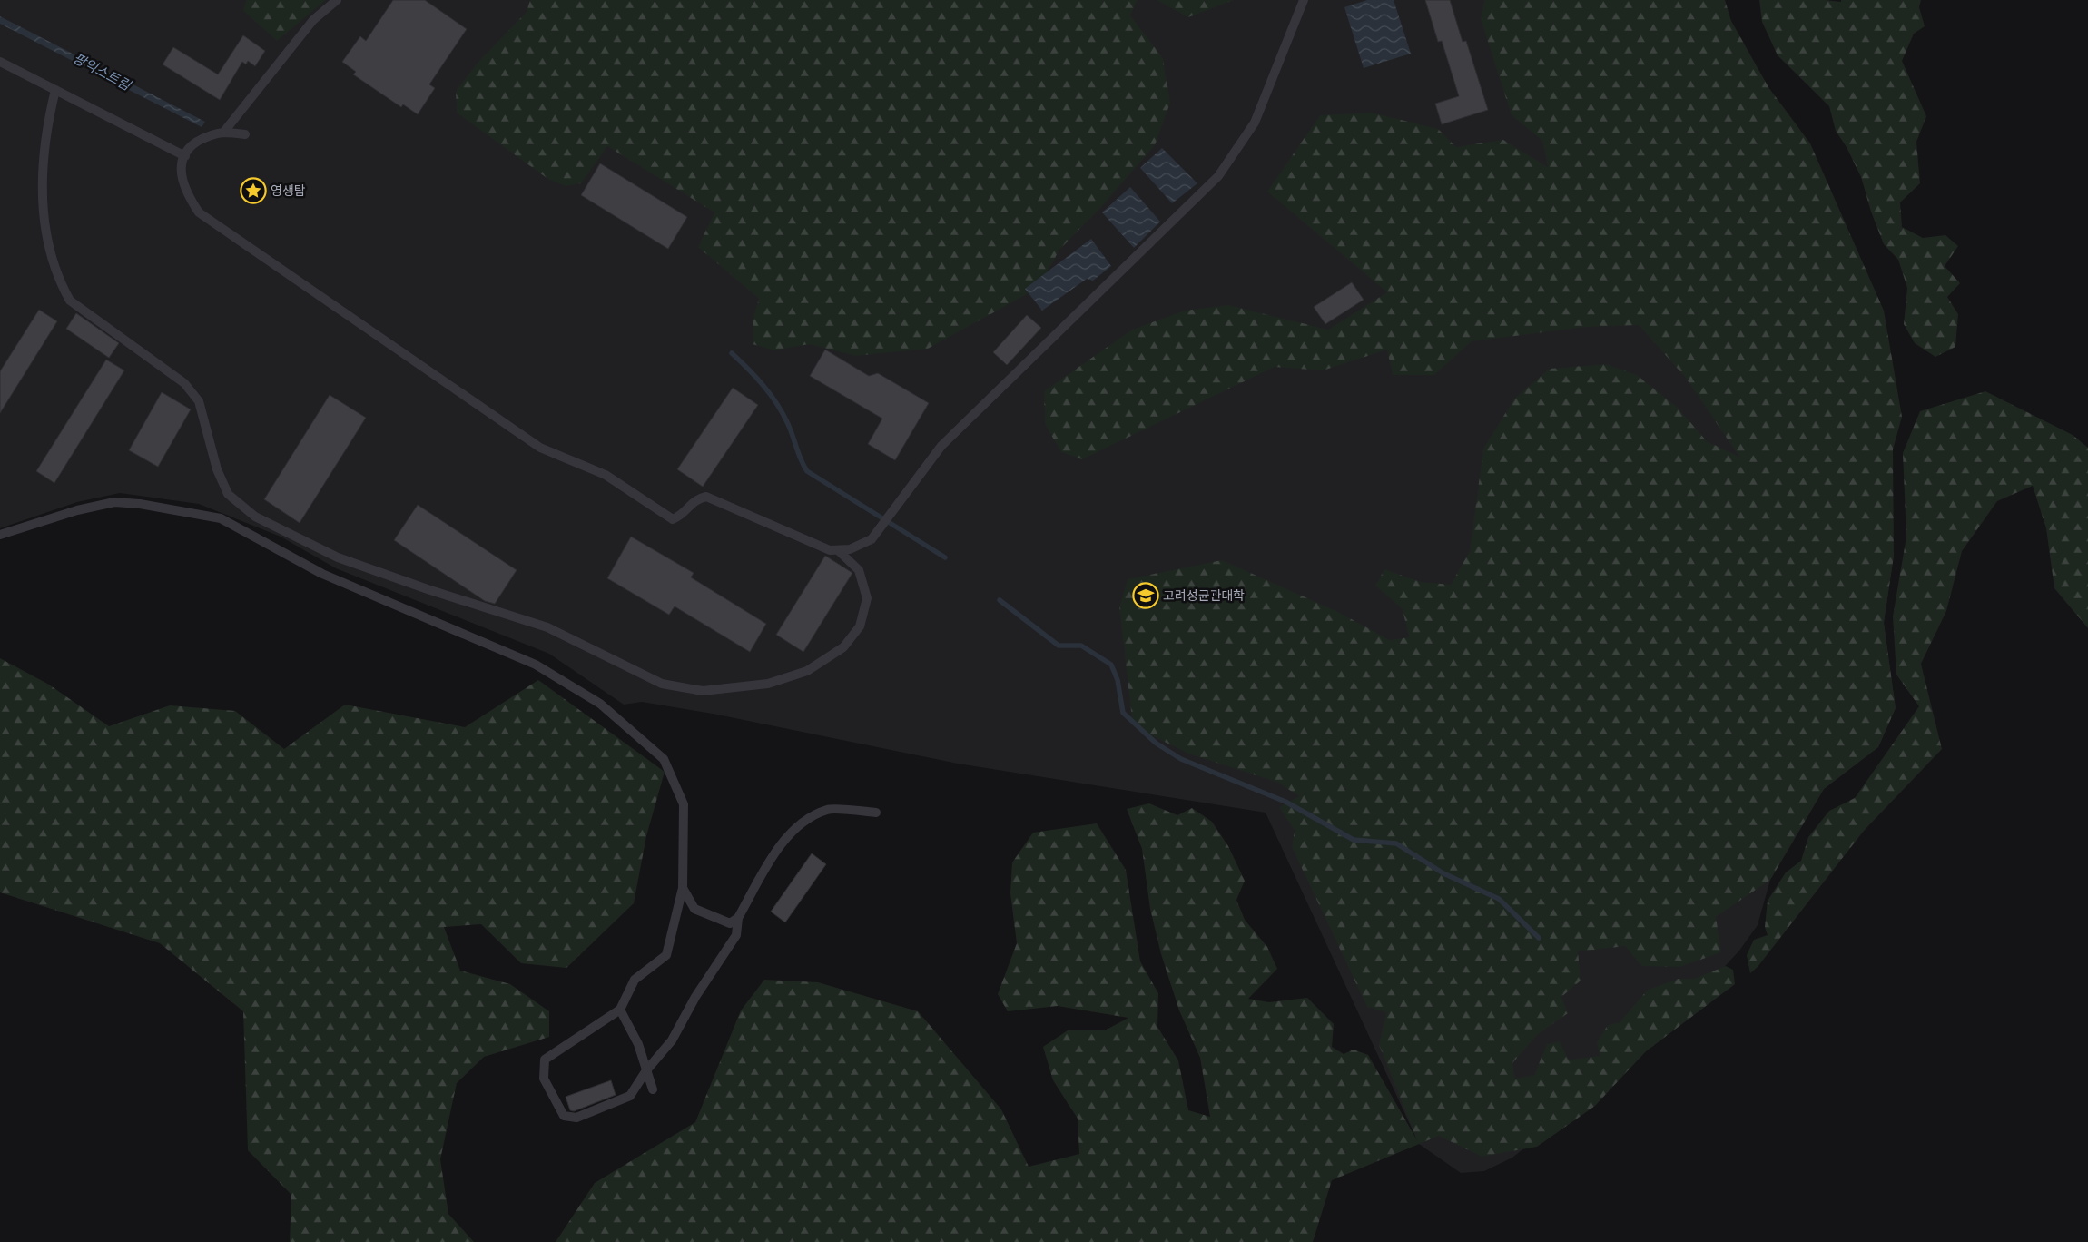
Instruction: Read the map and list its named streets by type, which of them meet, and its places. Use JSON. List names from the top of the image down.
{
  "water": ["팡익스트림"],
  "places": {
    "place": ["영생탑"],
    "school or university": ["고려성균관대학"]
  }
}
